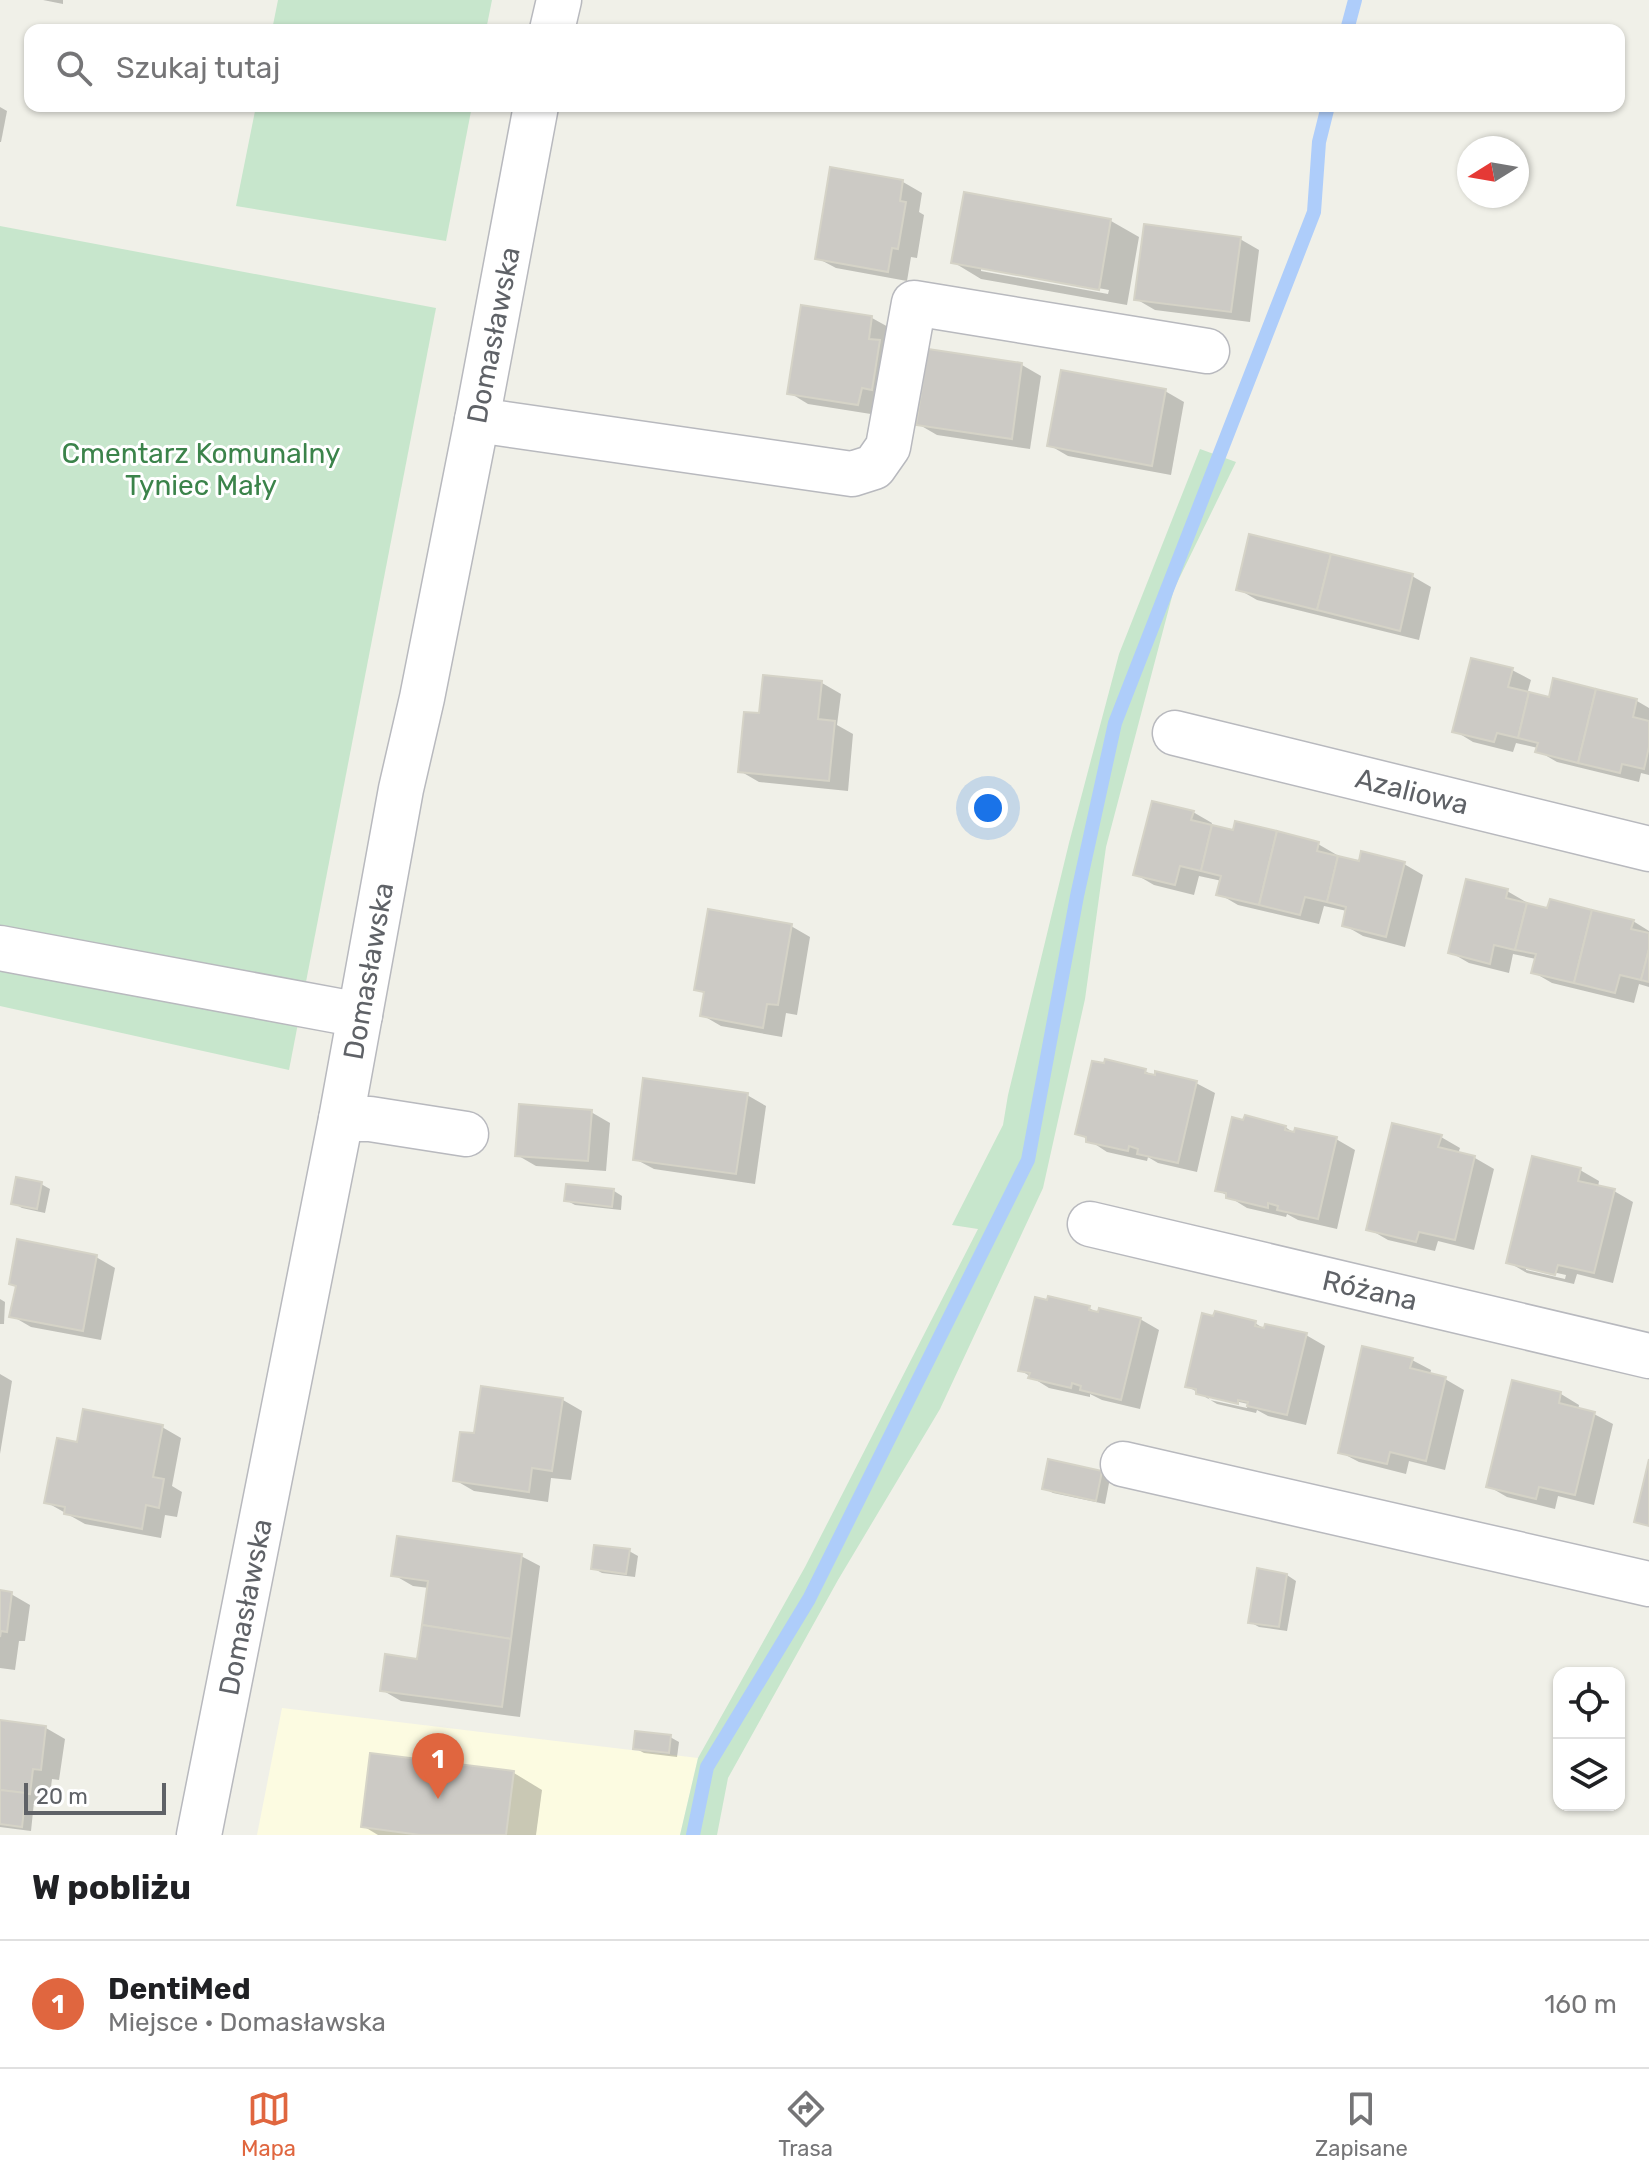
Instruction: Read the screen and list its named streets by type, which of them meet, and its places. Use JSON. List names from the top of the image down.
{
  "streets": {
    "street": ["Domasławska", "Azaliowa", "Różana"]
  },
  "parks": ["Cmentarz Komunalny Tyniec Mały"],
  "scale_bar": "20 m",
  "north": "left",
  "page": {
    "search": "Szukaj tutaj",
    "pins": "1",
    "scale": "20 m",
    "heading": "W pobliżu",
    "list": [
      {
        "mark": "1",
        "name": "DentiMed",
        "note": "Miejsce · Domasławska",
        "value": "160 m"
      }
    ],
    "nav": ["Mapa", "Trasa", "Zapisane"]
  }
}
